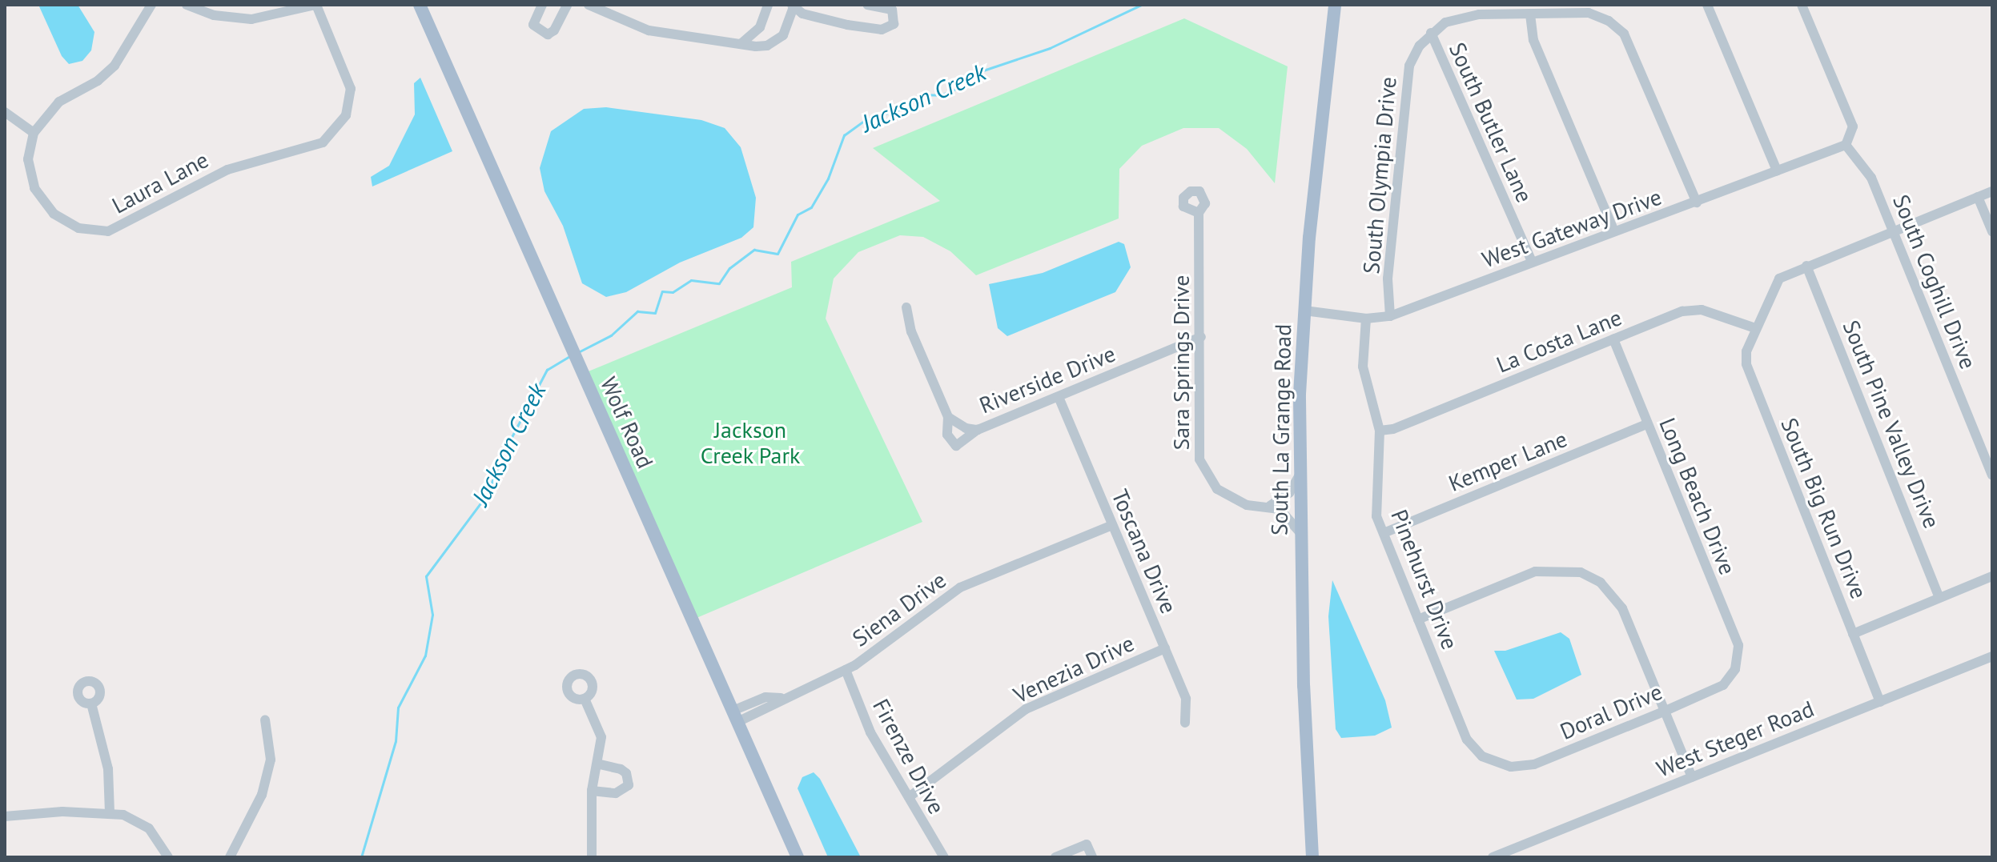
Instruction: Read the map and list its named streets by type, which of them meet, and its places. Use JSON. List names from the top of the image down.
{
  "streets": {
    "main road": ["Wolf Road", "South La Grange Road"],
    "street": [
      "South Butler Lane",
      "South Olympia Drive",
      "Laura Lane",
      "West Gateway Drive",
      "South Coghill Drive",
      "La Costa Lane",
      "Sara Springs Drive",
      "Riverside Drive",
      "South Pine Valley Drive",
      "Kemper Lane",
      "Long Beach Drive",
      "South Big Run Drive",
      "Toscana Drive",
      "Pinehurst Drive",
      "Siena Drive",
      "Venezia Drive",
      "Doral Drive",
      "West Steger Road",
      "Firenze Drive"
    ]
  },
  "crossings": [
    ["South Butler Lane", "South Olympia Drive"],
    ["South Butler Lane", "West Gateway Drive"],
    ["South Olympia Drive", "West Gateway Drive"],
    ["West Gateway Drive", "South Coghill Drive"],
    ["West Gateway Drive", "South La Grange Road"],
    ["West Gateway Drive", "Pinehurst Drive"],
    ["South Coghill Drive", "South Big Run Drive"],
    ["La Costa Lane", "Long Beach Drive"],
    ["La Costa Lane", "South Big Run Drive"],
    ["La Costa Lane", "Pinehurst Drive"],
    ["Sara Springs Drive", "Riverside Drive"],
    ["Riverside Drive", "Toscana Drive"],
    ["Wolf Road", "Siena Drive"],
    ["South Pine Valley Drive", "South Big Run Drive"],
    ["Kemper Lane", "Long Beach Drive"],
    ["Kemper Lane", "Pinehurst Drive"],
    ["Long Beach Drive", "Doral Drive"],
    ["South Big Run Drive", "West Steger Road"],
    ["Toscana Drive", "Siena Drive"],
    ["Toscana Drive", "Venezia Drive"],
    ["Pinehurst Drive", "Doral Drive"],
    ["Siena Drive", "Firenze Drive"],
    ["Venezia Drive", "Firenze Drive"]
  ],
  "water": ["Jackson Creek"],
  "parks": ["Jackson Creek Park"]
}
